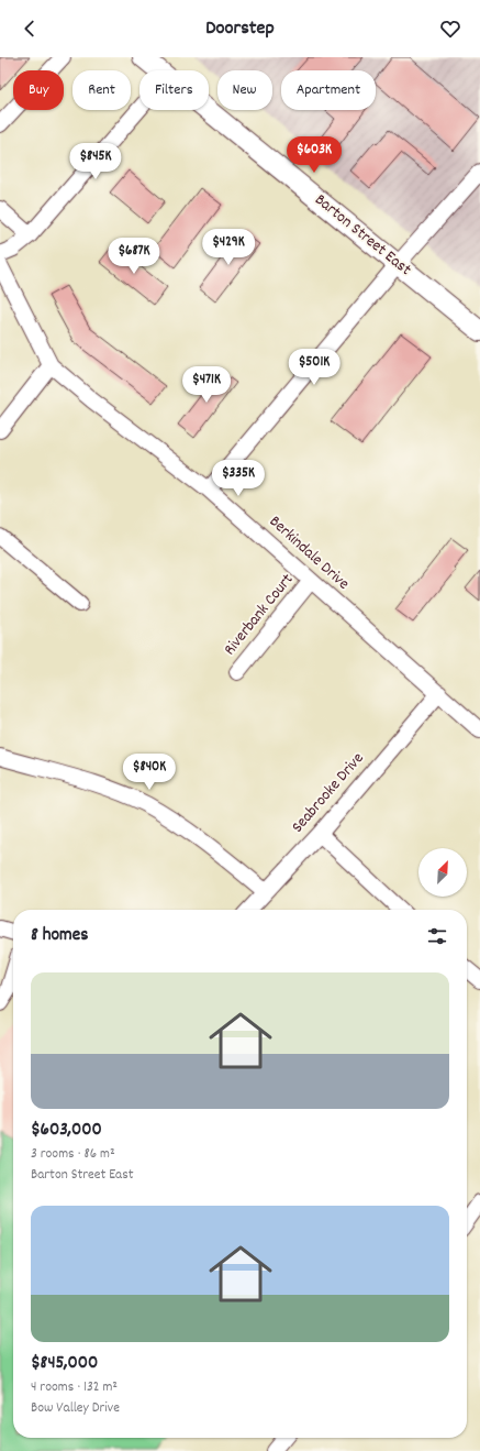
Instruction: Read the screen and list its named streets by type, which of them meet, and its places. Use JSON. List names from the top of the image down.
{
  "streets": {
    "main road": ["Barton Street East"],
    "street": ["Berkindale Drive", "Riverbank Court", "Seabrooke Drive"]
  },
  "crossings": [
    ["Berkindale Drive", "Riverbank Court"],
    ["Berkindale Drive", "Seabrooke Drive"]
  ],
  "north": "top right",
  "page": {
    "header": "Doorstep",
    "chip": [
      "Buy",
      "Rent",
      "Filters",
      "New",
      "Apartment"
    ],
    "price": [
      "$603K",
      "$845K",
      "$429K",
      "$687K",
      "$501K",
      "$471K",
      "$335K",
      "$840K"
    ],
    "heading": "8 homes",
    "list": [
      {
        "name": "$603,000",
        "note": "3 rooms · 86 m² · Barton Street East"
      },
      {
        "name": "$845,000",
        "note": "4 rooms · 132 m² · Bow Valley Drive"
      }
    ]
  }
}
